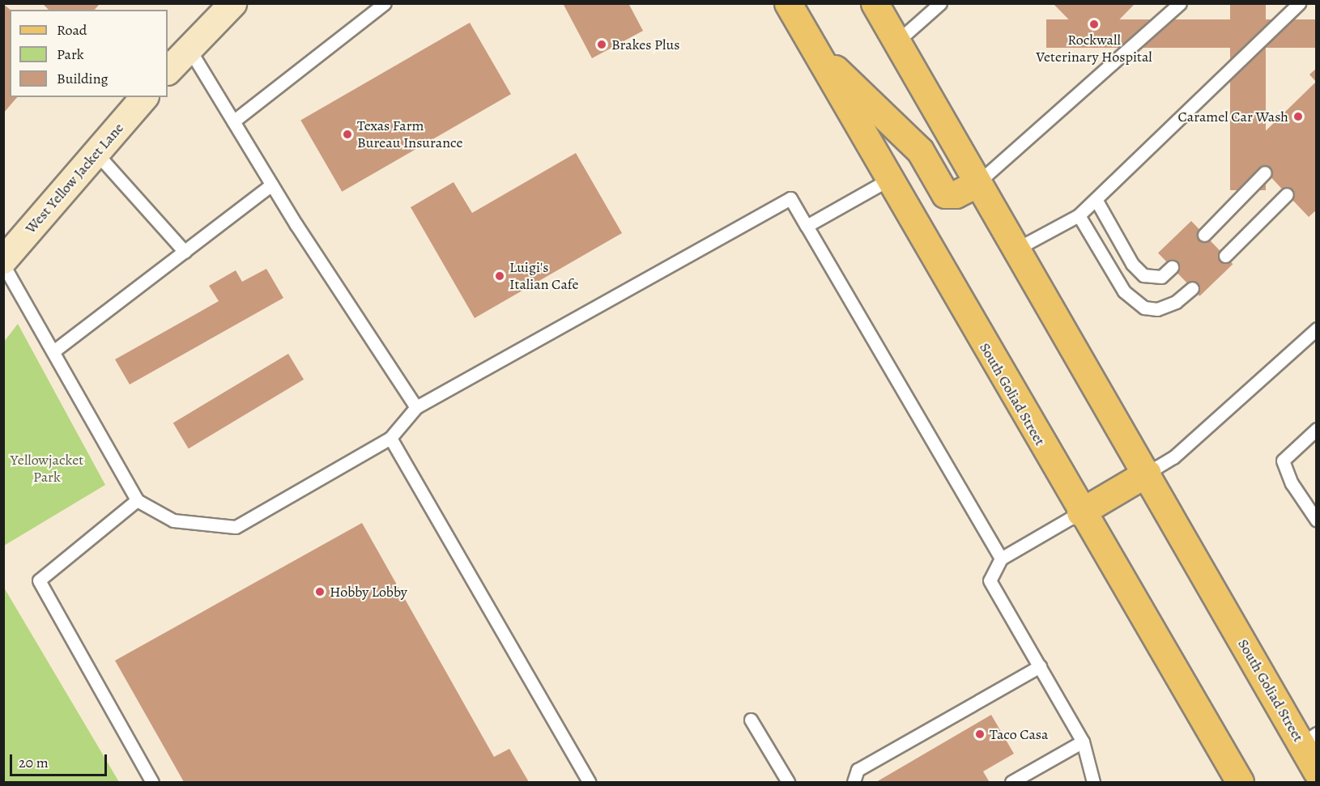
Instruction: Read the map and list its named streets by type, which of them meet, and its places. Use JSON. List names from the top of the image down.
{
  "streets": {
    "main road": ["South Goliad Street"],
    "street": ["West Yellow Jacket Lane"]
  },
  "parks": ["Yellowjacket Park"],
  "places": [
    "Rockwall Veterinary Hospital",
    "Brakes Plus",
    "Caramel Car Wash",
    "Texas Farm Bureau Insurance",
    "Luigi's Italian Cafe",
    "Hobby Lobby",
    "Taco Casa"
  ],
  "legend": ["Road", "Park", "Building"],
  "scale_bar": "20 m"
}
